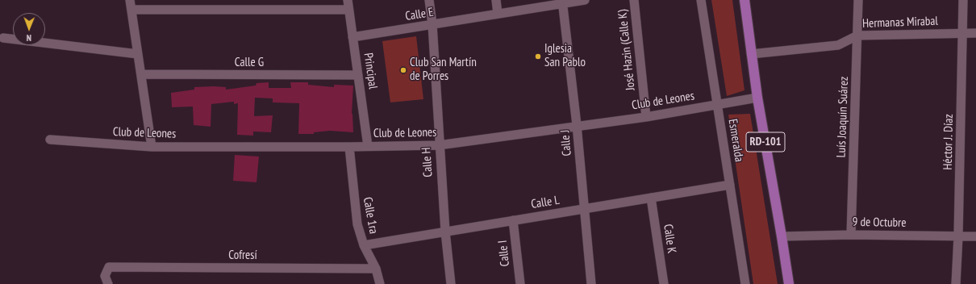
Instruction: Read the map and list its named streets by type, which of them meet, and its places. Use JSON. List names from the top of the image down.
{
  "streets": {
    "main road": ["RD-101"],
    "street": [
      "Calle E",
      "Hermanas Mirabal",
      "José Hazin (Calle K)",
      "Calle G",
      "Principal",
      "Club de Leones",
      "Luís Joaquín Suárez",
      "Esmeralda",
      "Héctor J. Díaz",
      "Calle J",
      "Calle H",
      "Calle L",
      "Calle 1ra",
      "9 de Octubre",
      "Calle K",
      "Calle I",
      "Cofresí"
    ]
  },
  "crossings": [
    ["Calle E", "Principal"],
    ["Calle E", "Calle J"],
    ["Calle E", "Calle H"],
    ["Hermanas Mirabal", "Luís Joaquín Suárez"],
    ["Hermanas Mirabal", "RD-101"],
    ["Hermanas Mirabal", "Héctor J. Díaz"],
    ["José Hazin (Calle K)", "Club de Leones"],
    ["Calle G", "Principal"],
    ["Principal", "Club de Leones"],
    ["Club de Leones", "Esmeralda"],
    ["Club de Leones", "RD-101"],
    ["Club de Leones", "Calle J"],
    ["Club de Leones", "Calle H"],
    ["Club de Leones", "Calle 1ra"],
    ["Luís Joaquín Suárez", "9 de Octubre"],
    ["Esmeralda", "Calle L"],
    ["RD-101", "9 de Octubre"],
    ["Héctor J. Díaz", "9 de Octubre"],
    ["Calle J", "Calle L"],
    ["Calle H", "Calle L"],
    ["Calle L", "Calle 1ra"],
    ["Calle L", "Calle K"],
    ["Calle L", "Calle I"],
    ["Calle 1ra", "Cofresí"]
  ],
  "places": ["Iglesia San Pablo", "Club San Martín de Porres"],
  "north": "bottom"
}
